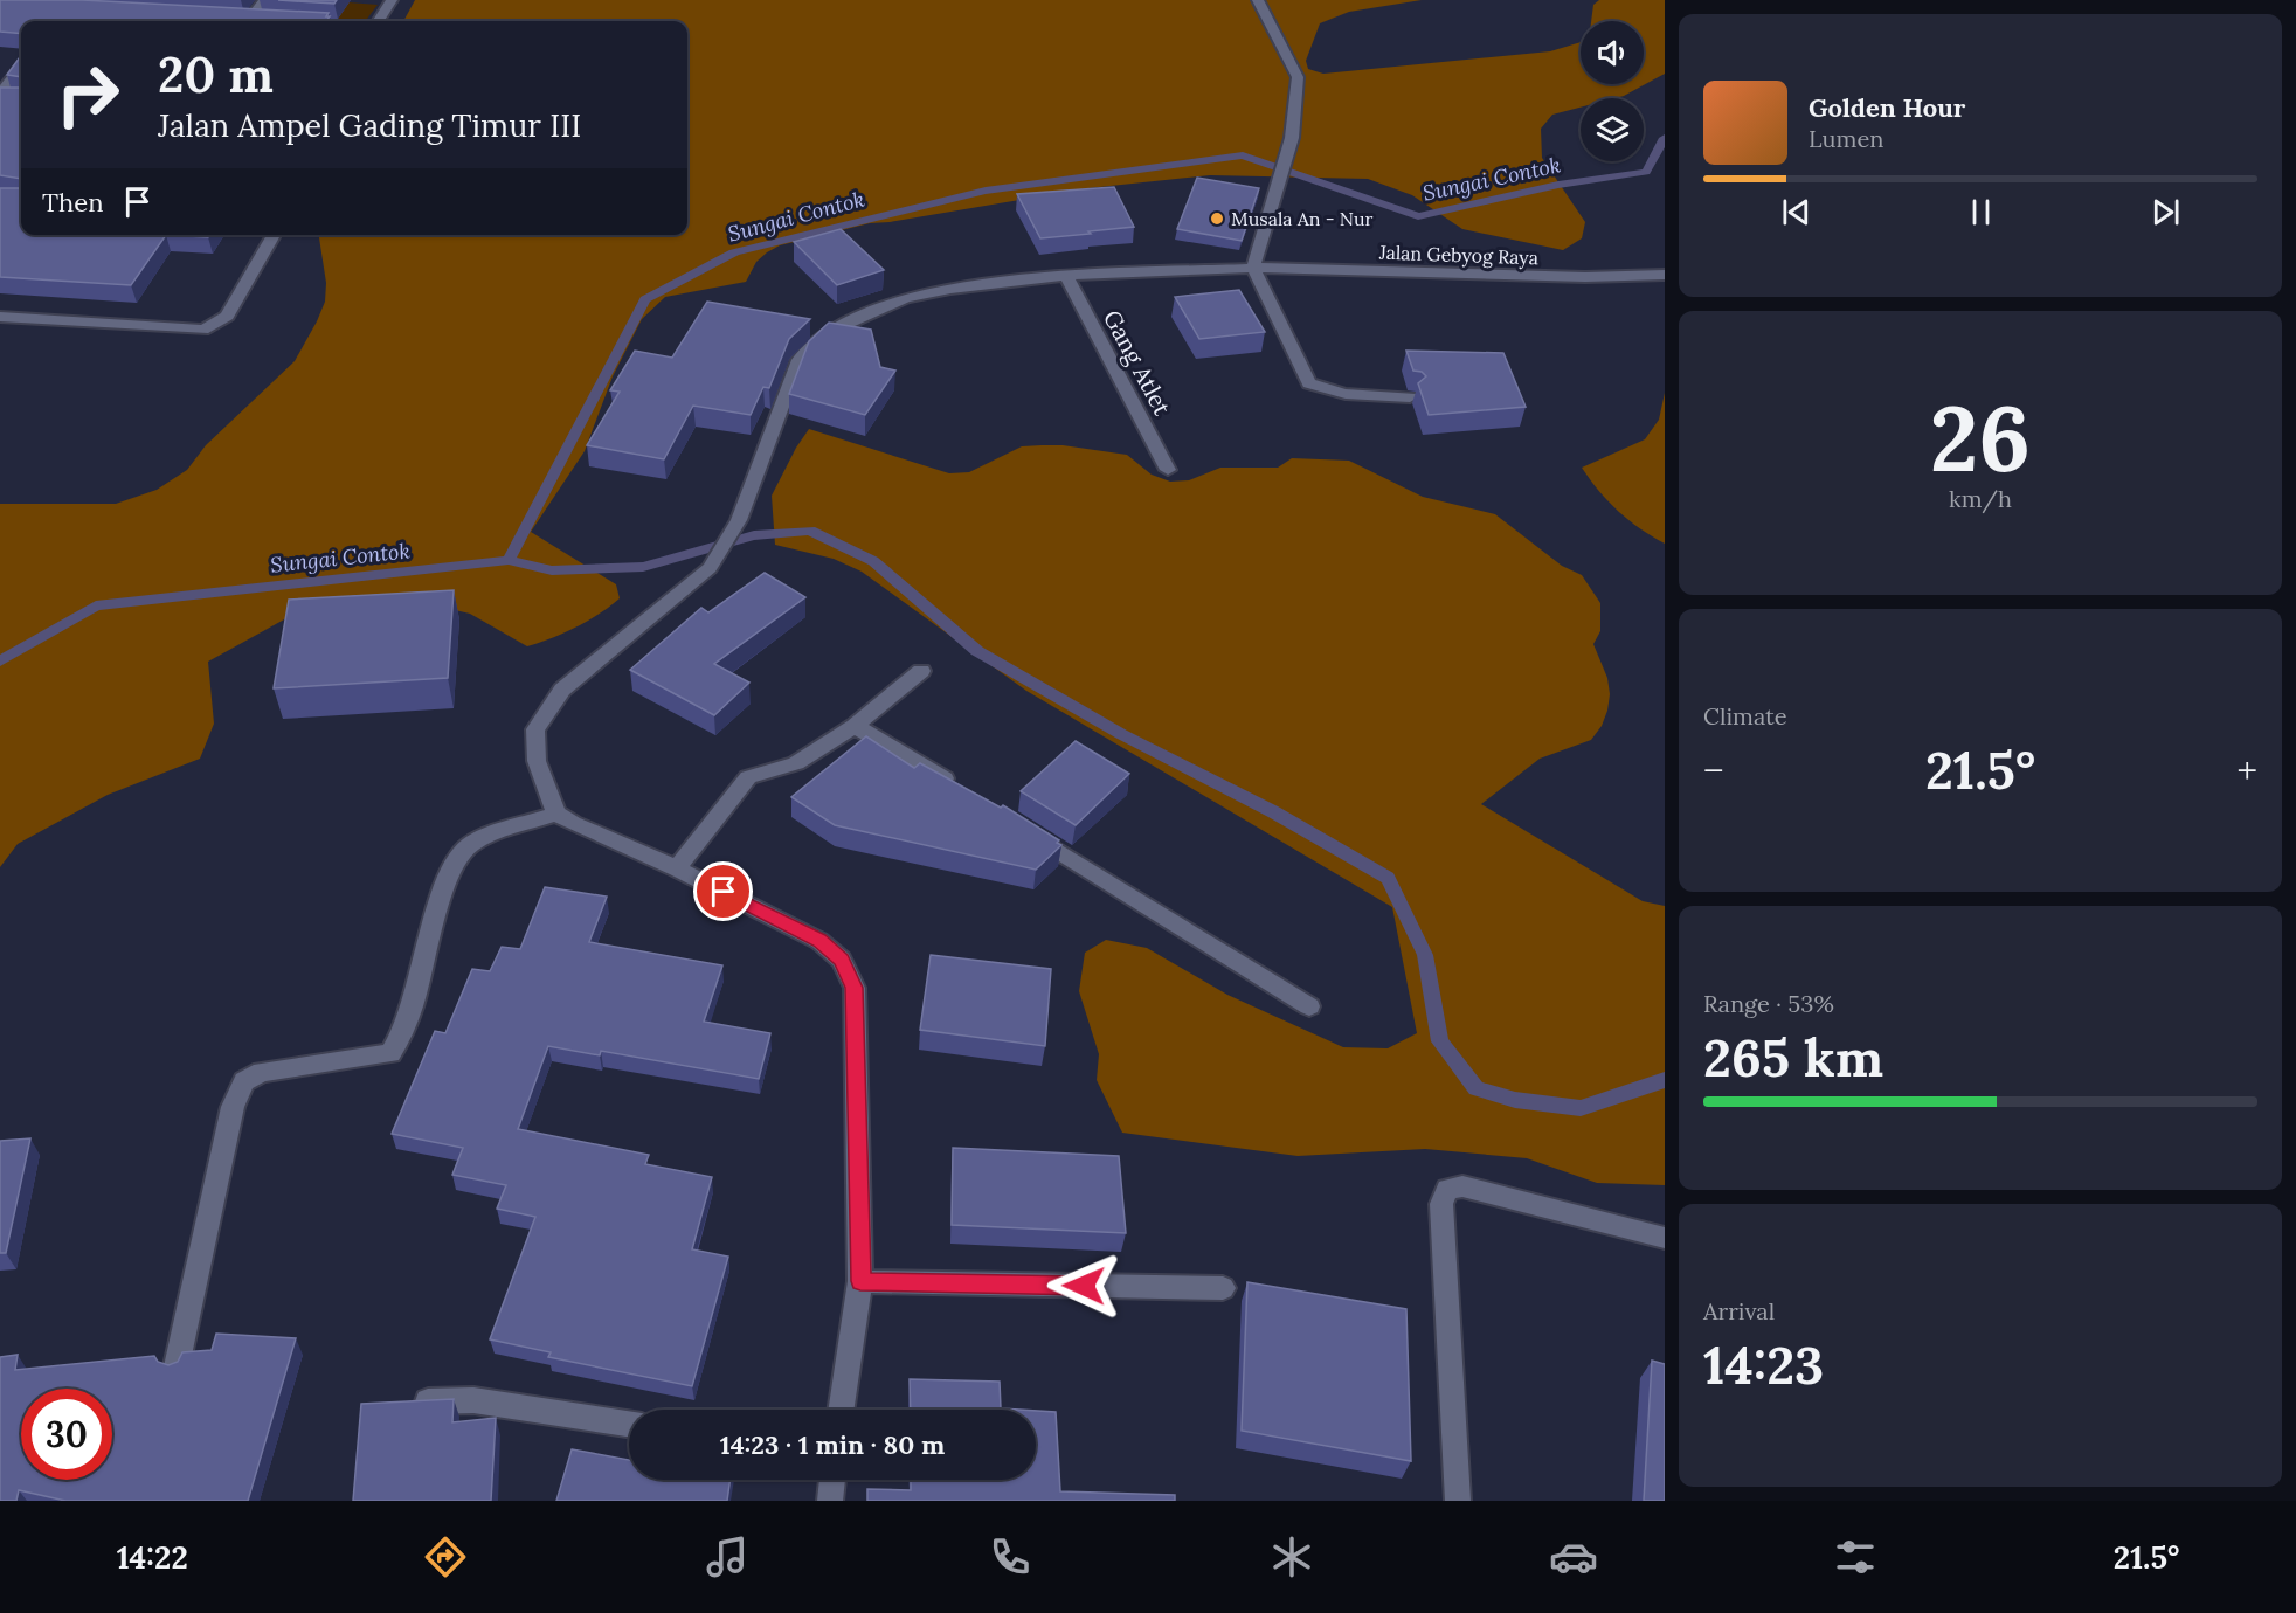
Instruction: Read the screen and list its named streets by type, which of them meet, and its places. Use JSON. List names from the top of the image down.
{
  "streets": {
    "street": ["Jalan Gebyog Raya", "Gang Atlet"]
  },
  "crossings": [
    ["Jalan Gebyog Raya", "Gang Atlet"]
  ],
  "water": ["Sungai Contok"],
  "places": ["Musala An - Nur"],
  "page": {
    "turn": ["20 m", "Jalan Ampel Gading Timur III"],
    "song": ["Golden Hour", "Lumen"],
    "then": "Then",
    "tile": [
      ["26", "km/h"],
      "Climate",
      ["Range · 53%", "265 km"],
      ["Arrival", "14:23"]
    ],
    "heat": ["−", "21.5°", "+"],
    "limit": "30",
    "trip": "14:23 · 1 min · 80 m",
    "tabs": ["14:22", "21.5°"]
  }
}
